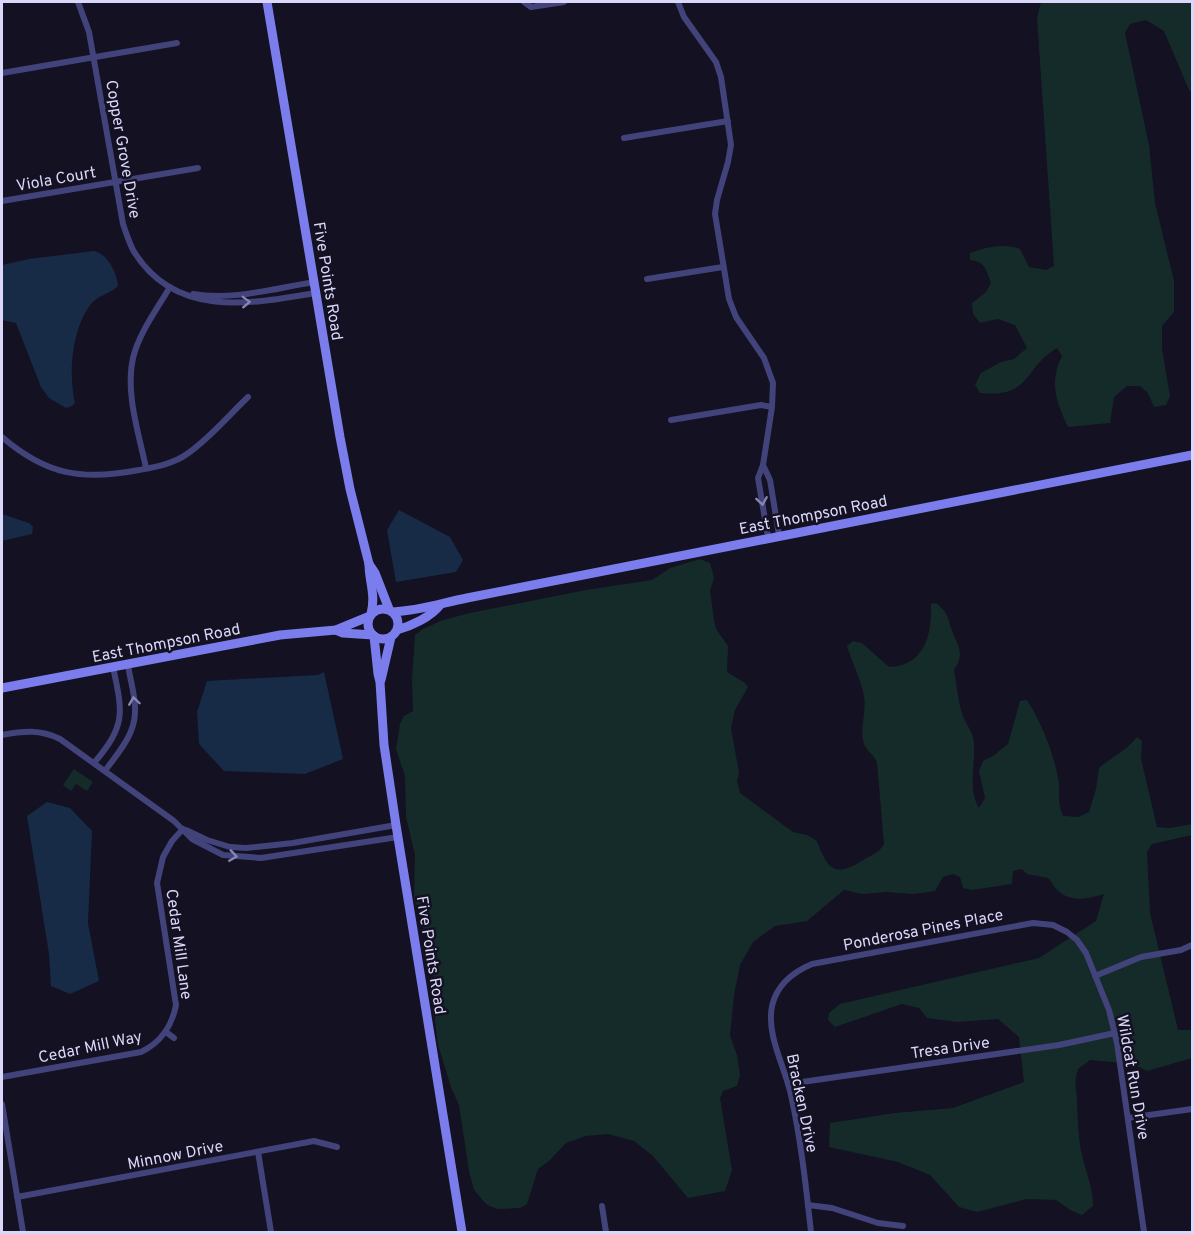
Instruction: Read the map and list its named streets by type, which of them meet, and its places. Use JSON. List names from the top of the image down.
{
  "streets": {
    "main road": ["Five Points Road", "East Thompson Road"],
    "street": [
      "Copper Grove Drive",
      "Viola Court",
      "Ponderosa Pines Place",
      "Cedar Mill Lane",
      "Cedar Mill Way",
      "Tresa Drive",
      "Wildcat Run Drive",
      "Bracken Drive",
      "Minnow Drive"
    ]
  },
  "crossings": [
    ["Copper Grove Drive", "Viola Court"],
    ["Copper Grove Drive", "Five Points Road"],
    ["Five Points Road", "East Thompson Road"],
    ["Ponderosa Pines Place", "Wildcat Run Drive"],
    ["Ponderosa Pines Place", "Bracken Drive"],
    ["Cedar Mill Lane", "Cedar Mill Way"],
    ["Tresa Drive", "Wildcat Run Drive"],
    ["Tresa Drive", "Bracken Drive"]
  ]
}
